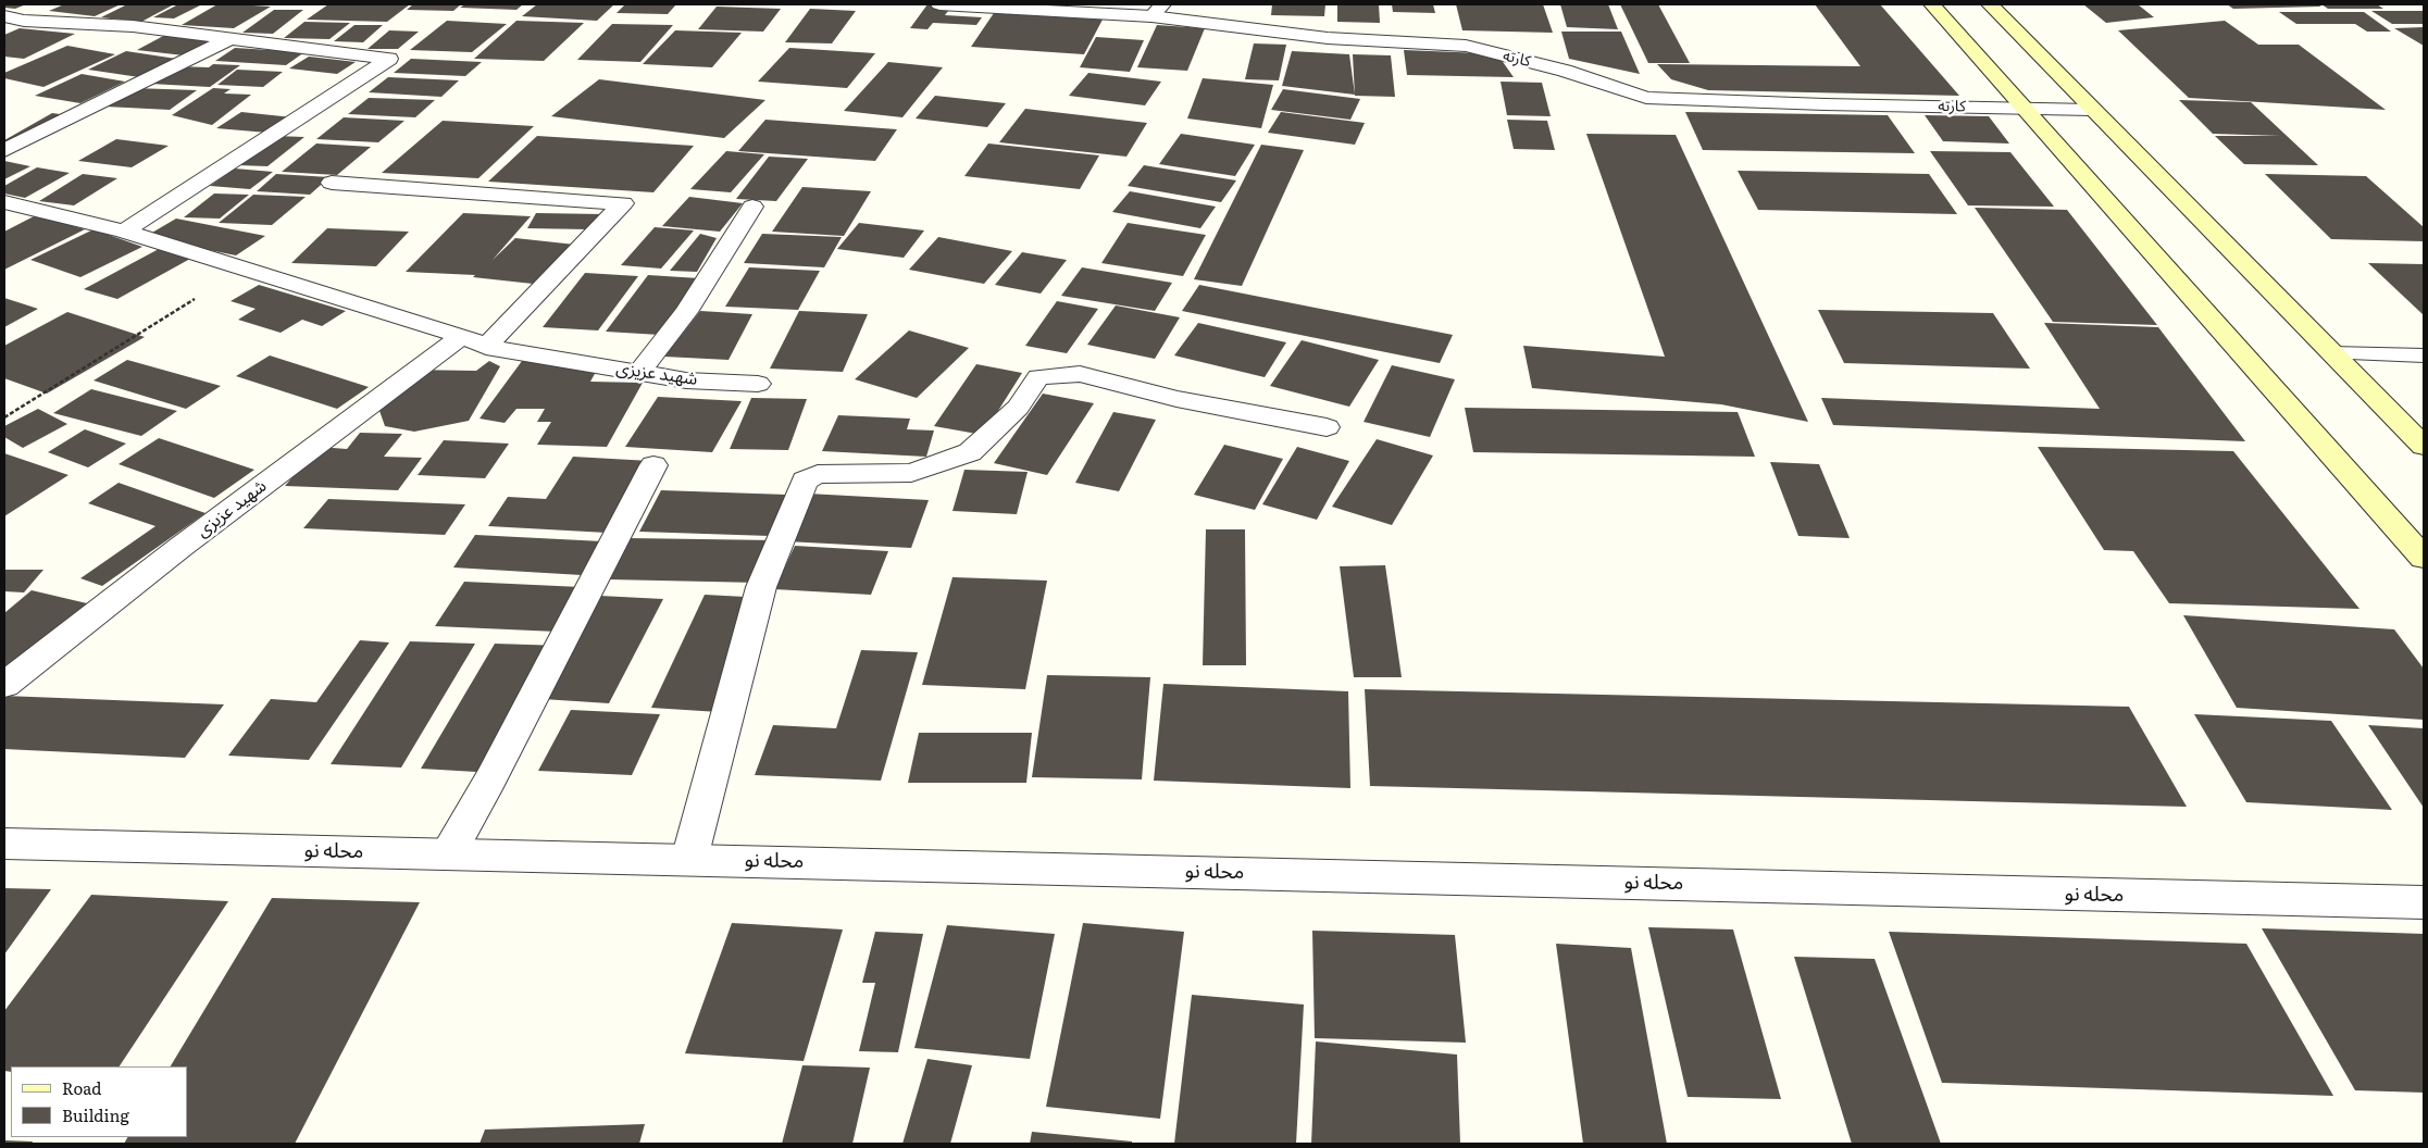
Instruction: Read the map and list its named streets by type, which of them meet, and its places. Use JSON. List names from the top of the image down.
{
  "streets": {
    "street": ["کارته", "شهید عزیزی", "محله نو"]
  },
  "legend": ["Road", "Building"]
}
